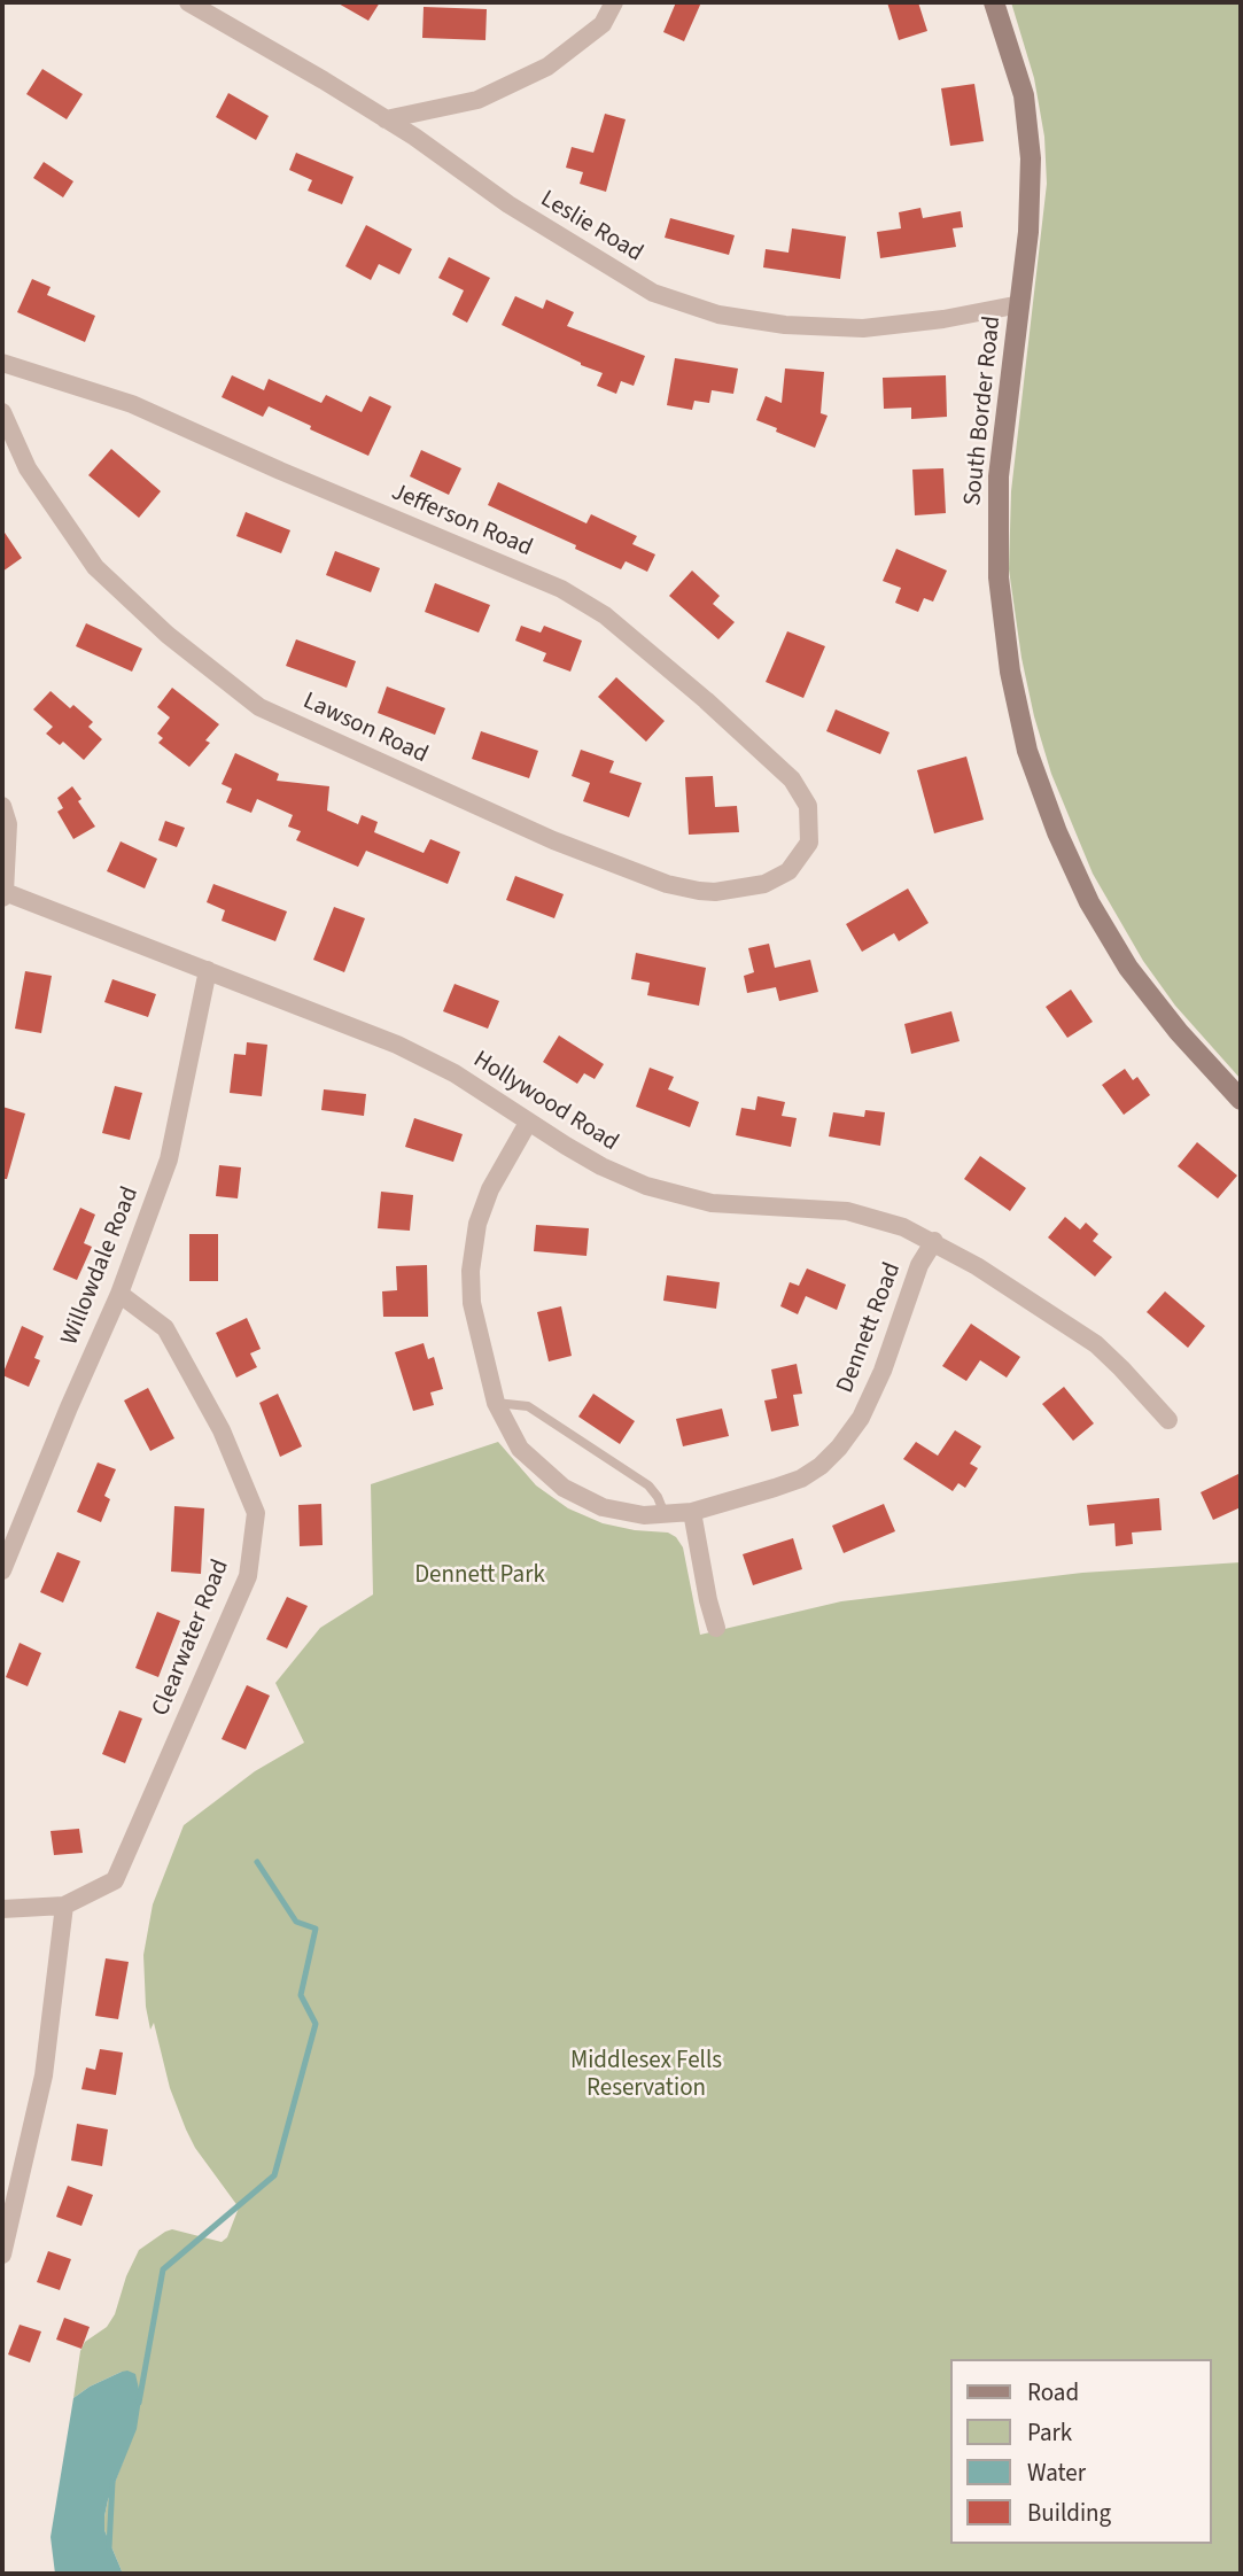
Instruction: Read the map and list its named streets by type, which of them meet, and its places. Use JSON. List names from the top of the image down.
{
  "streets": {
    "main road": ["South Border Road"],
    "street": [
      "Leslie Road",
      "Jefferson Road",
      "Lawson Road",
      "Hollywood Road",
      "Willowdale Road",
      "Dennett Road",
      "Clearwater Road"
    ]
  },
  "crossings": [
    ["Leslie Road", "South Border Road"],
    ["Jefferson Road", "Lawson Road"],
    ["Hollywood Road", "Willowdale Road"],
    ["Hollywood Road", "Dennett Road"],
    ["Willowdale Road", "Clearwater Road"]
  ],
  "parks": ["Dennett Park", "Middlesex Fells Reservation"],
  "legend": [
    "Road",
    "Park",
    "Water",
    "Building"
  ]
}
